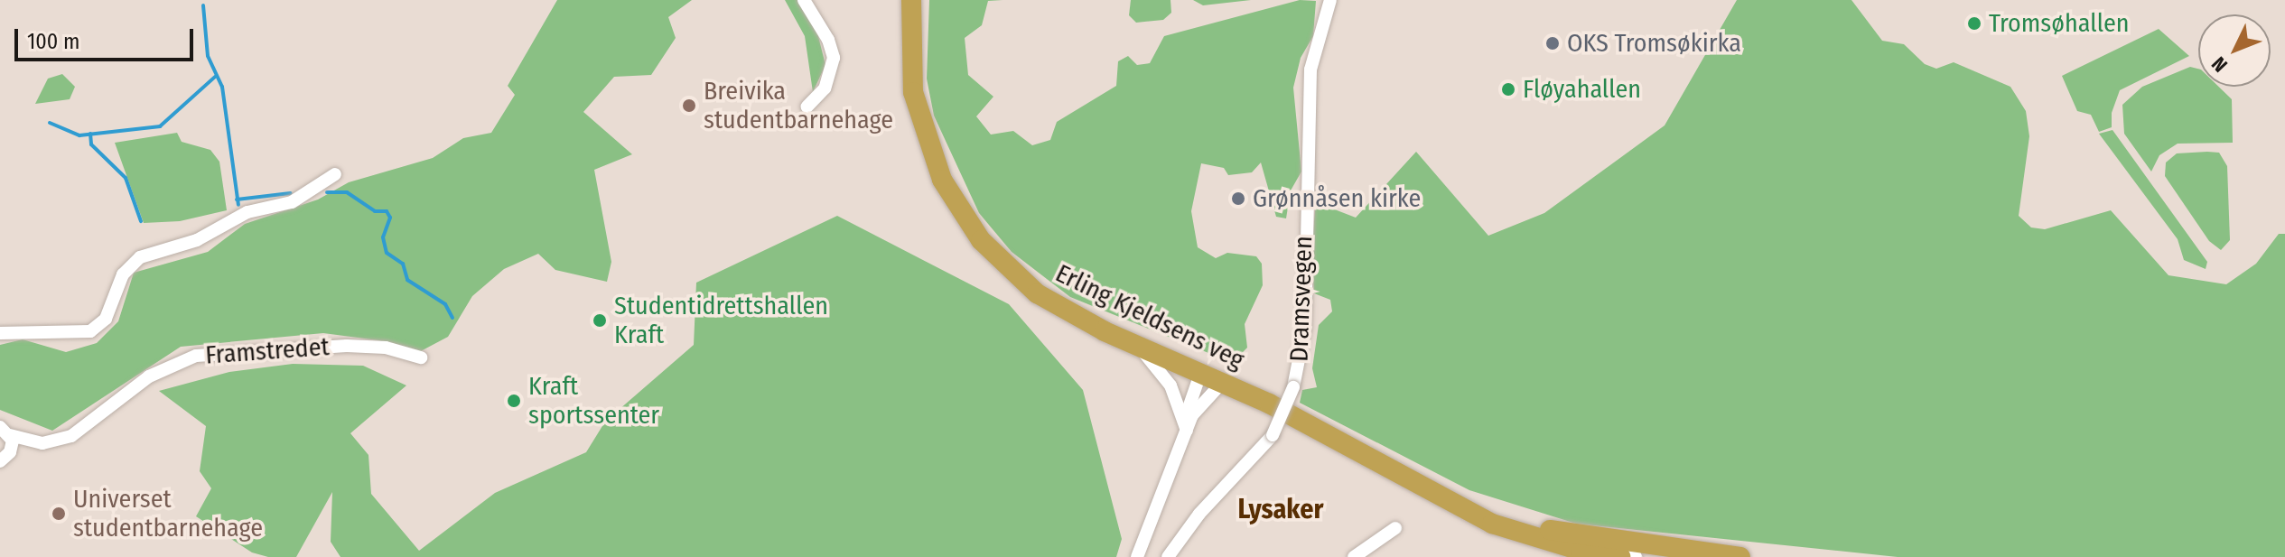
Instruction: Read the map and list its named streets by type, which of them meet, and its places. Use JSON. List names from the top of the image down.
{
  "streets": {
    "highway": ["Erling Kjeldsens veg"],
    "street": ["Dramsvegen", "Framstredet"]
  },
  "districts": ["Lysaker"],
  "places": [
    "Tromsøhallen",
    "OKS Tromsøkirka",
    "Fløyahallen",
    "Breivika studentbarnehage",
    "Grønnåsen kirke",
    "Studentidrettshallen Kraft",
    "Kraft sportssenter",
    "Universet studentbarnehage"
  ],
  "scale_bar": "100 m",
  "north": "bottom left"
}
